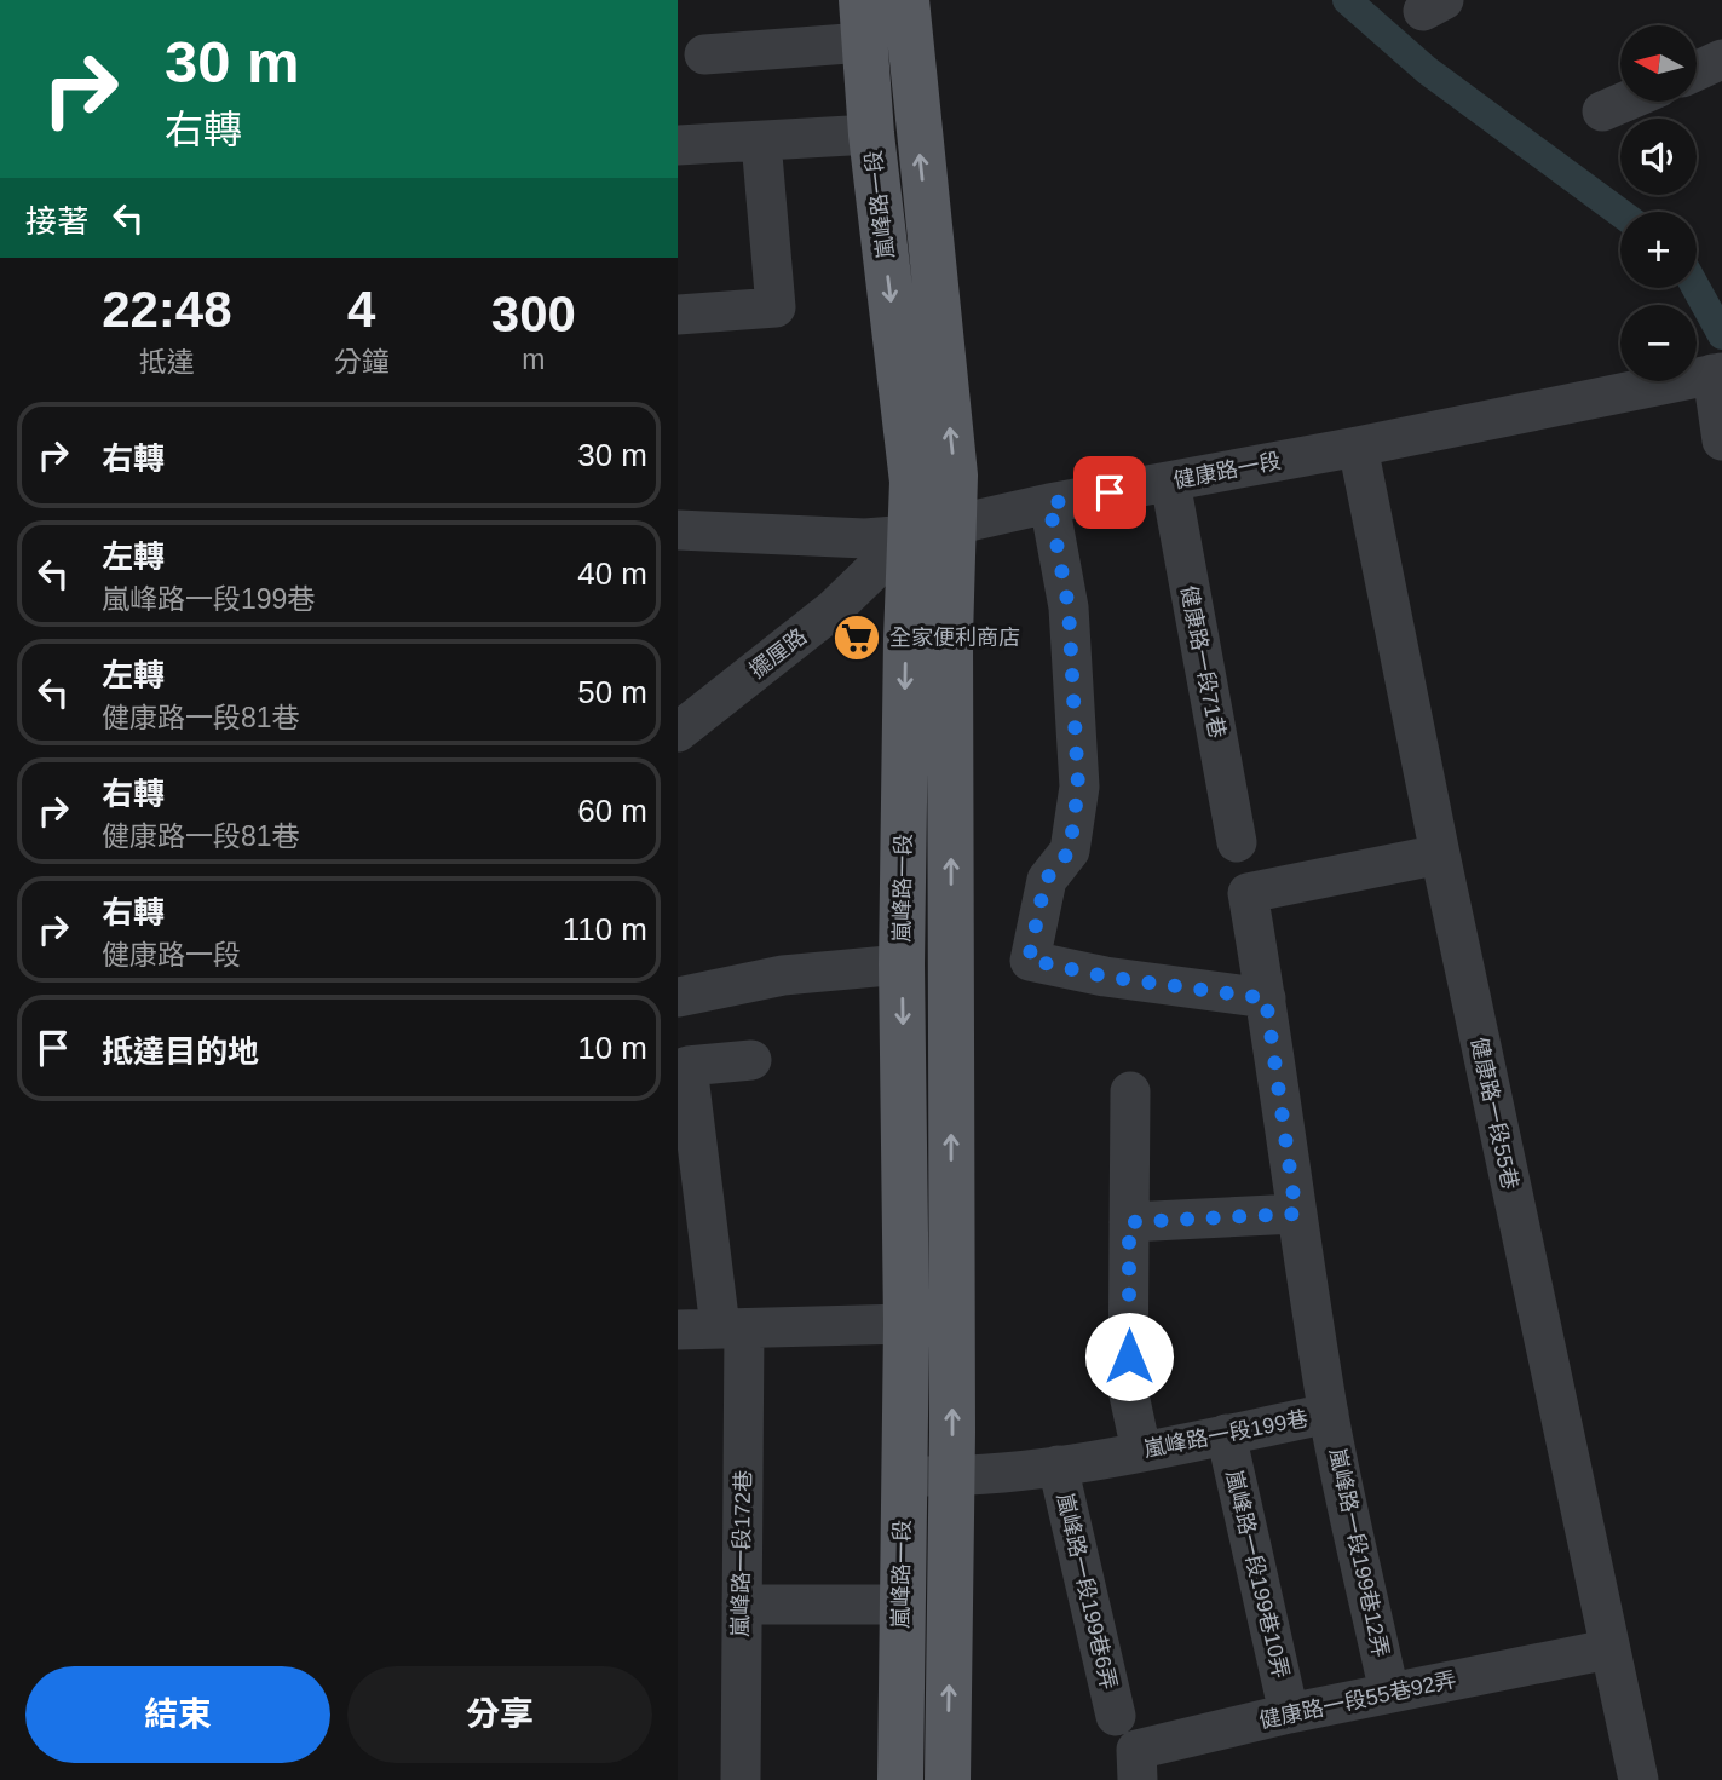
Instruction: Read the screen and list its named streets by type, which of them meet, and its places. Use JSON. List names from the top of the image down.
{
  "streets": {
    "main road": ["嵐峰路一段"],
    "street": [
      "健康路一段",
      "擺厘路",
      "健康路一段71巷",
      "健康路一段55巷",
      "嵐峰路一段199巷",
      "嵐峰路一段199巷12弄",
      "嵐峰路一段172巷",
      "嵐峰路一段199巷10弄",
      "嵐峰路一段199巷6弄",
      "健康路一段55巷92弄"
    ]
  },
  "crossings": [
    ["嵐峰路一段", "健康路一段"],
    ["嵐峰路一段", "擺厘路"],
    ["嵐峰路一段", "嵐峰路一段199巷"],
    ["健康路一段", "擺厘路"],
    ["健康路一段", "健康路一段71巷"],
    ["健康路一段", "健康路一段55巷"],
    ["健康路一段55巷", "嵐峰路一段199巷"],
    ["健康路一段55巷", "健康路一段55巷92弄"],
    ["嵐峰路一段199巷", "嵐峰路一段199巷12弄"],
    ["嵐峰路一段199巷", "嵐峰路一段199巷10弄"],
    ["嵐峰路一段199巷", "嵐峰路一段199巷6弄"],
    ["嵐峰路一段199巷12弄", "健康路一段55巷92弄"],
    ["嵐峰路一段199巷10弄", "健康路一段55巷92弄"]
  ],
  "places": {
    "supermarket": ["全家便利商店"]
  },
  "north": "left",
  "page": {
    "turn": ["30 m", "右轉"],
    "map_buttons": ["+", "−"],
    "then": "接著",
    "eta": [
      "22:48",
      "抵達",
      "4",
      "分鐘",
      "300",
      "m"
    ],
    "list": [
      {
        "name": "右轉",
        "value": "30 m"
      },
      {
        "name": "左轉",
        "note": "嵐峰路一段199巷",
        "value": "40 m"
      },
      {
        "name": "左轉",
        "note": "健康路一段81巷",
        "value": "50 m"
      },
      {
        "name": "右轉",
        "note": "健康路一段81巷",
        "value": "60 m"
      },
      {
        "name": "右轉",
        "note": "健康路一段",
        "value": "110 m"
      },
      {
        "name": "抵達目的地",
        "value": "10 m"
      }
    ],
    "buttons": ["結束", "分享"]
  }
}
